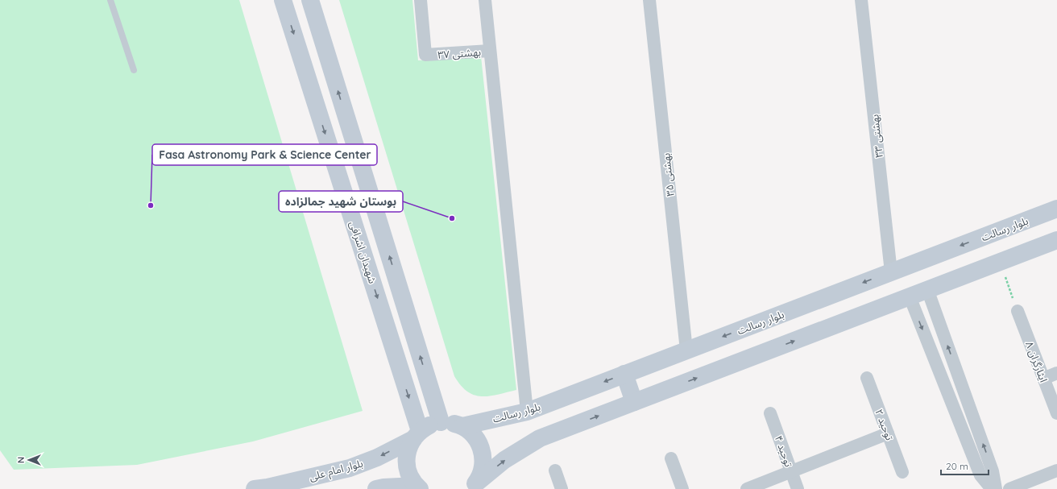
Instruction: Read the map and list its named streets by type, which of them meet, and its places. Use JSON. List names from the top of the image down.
{
  "streets": {
    "street": [
      "بهشتی ۳۷",
      "بهشتی ۳۳",
      "بهشتی ۳۵",
      "بلوار رسالت",
      "شهیدان اشرافی",
      "ایثارگران ۸",
      "توحید ۲",
      "توحید ۴",
      "بلوار امام علی"
    ]
  },
  "crossings": [
    ["بهشتی ۳۳", "بلوار رسالت"],
    ["بهشتی ۳۵", "بلوار رسالت"],
    ["شهیدان اشرافی", "بلوار امام علی"]
  ],
  "one_way": ["بلوار امام علی"],
  "places": ["Fasa Astronomy Park & Science Center", "بوستان شهید جمالزاده"],
  "scale_bar": "20 m",
  "north": "left"
}
